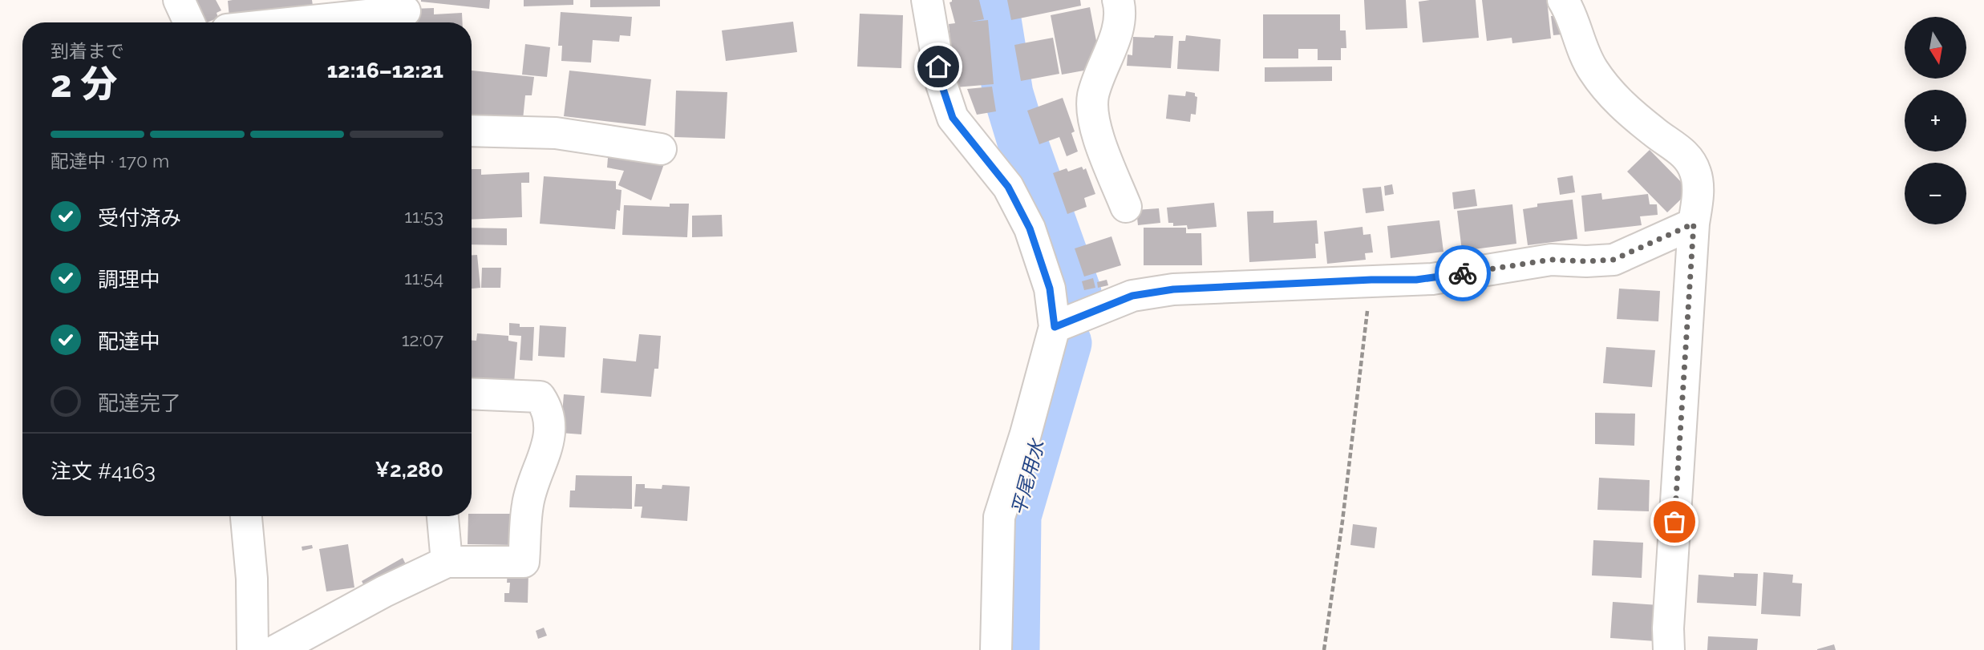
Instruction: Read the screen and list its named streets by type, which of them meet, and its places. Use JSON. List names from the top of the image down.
{
  "water": ["平尾用水"],
  "north": "bottom",
  "page": {
    "map_buttons": ["+", "−"],
    "heading": ["2 分", "到着まで", "12:16–12:21"],
    "panel": ["注文 #4163", "¥2,280"],
    "bar": "配達中 · 170 m",
    "list": [
      ["受付済み", "11:53"],
      ["調理中", "11:54"],
      ["配達中", "12:07"],
      "配達完了"
    ]
  }
}
